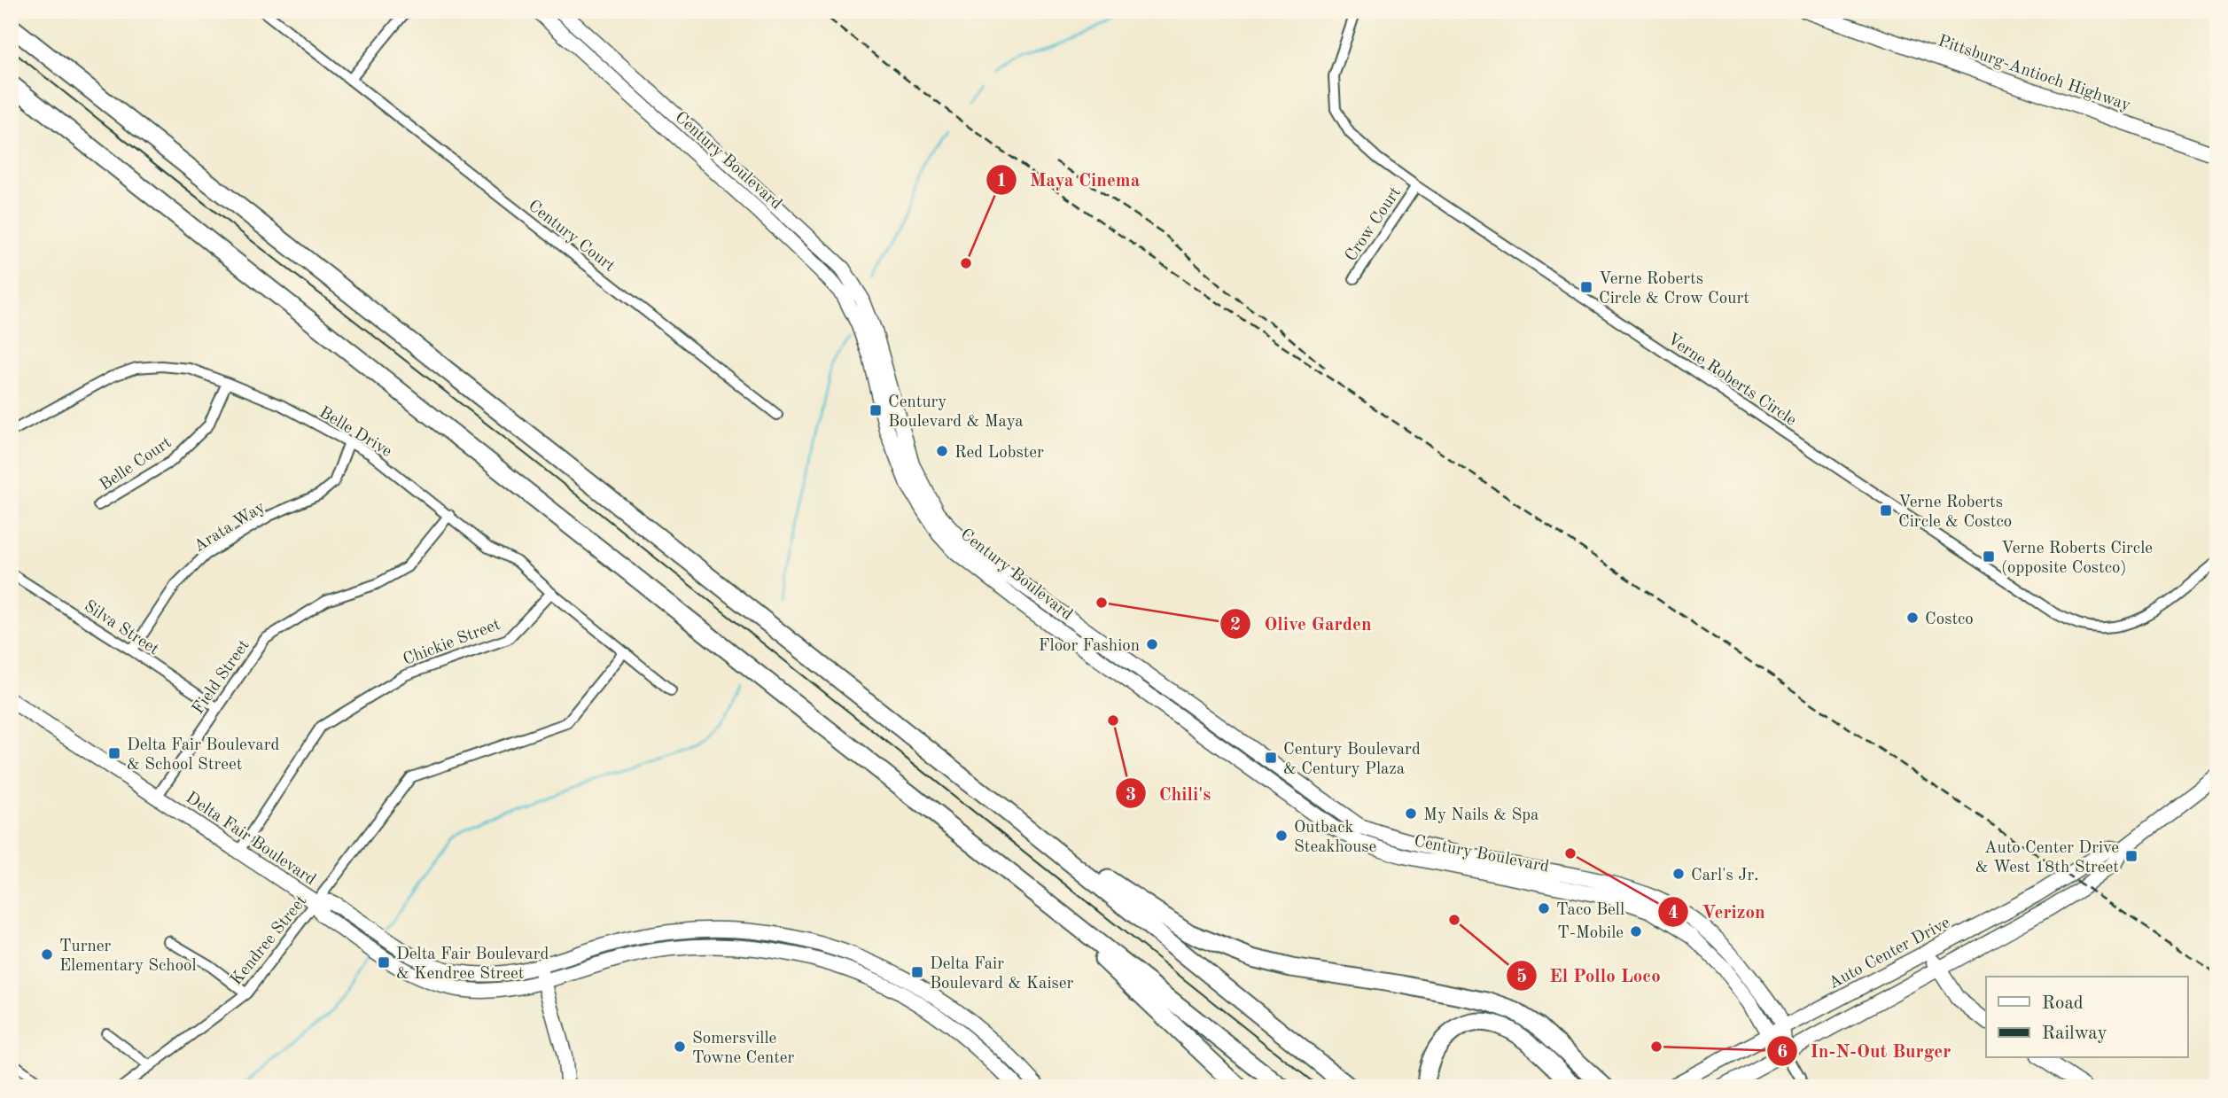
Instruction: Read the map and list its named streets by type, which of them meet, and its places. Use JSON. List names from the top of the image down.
{
  "streets": {
    "street": [
      "Pittsburg-Antioch Highway",
      "Century Boulevard",
      "Crow Court",
      "Century Court",
      "Verne Roberts Circle",
      "Belle Drive",
      "Belle Court",
      "Arata Way",
      "Silva Street",
      "Chickie Street",
      "Field Street",
      "Delta Fair Boulevard",
      "Kendree Street",
      "Auto Center Drive"
    ]
  },
  "crossings": [
    ["Century Boulevard", "Auto Center Drive"],
    ["Crow Court", "Verne Roberts Circle"],
    ["Belle Drive", "Belle Court"],
    ["Belle Drive", "Arata Way"],
    ["Belle Drive", "Chickie Street"],
    ["Belle Drive", "Field Street"],
    ["Belle Drive", "Kendree Street"],
    ["Arata Way", "Silva Street"],
    ["Silva Street", "Field Street"],
    ["Chickie Street", "Delta Fair Boulevard"],
    ["Field Street", "Delta Fair Boulevard"],
    ["Delta Fair Boulevard", "Kendree Street"]
  ],
  "places": {
    "other": [
      "Maya Cinema",
      "Red Lobster",
      "Olive Garden",
      "Costco",
      "Floor Fashion",
      "Chili's",
      "My Nails & Spa",
      "Outback Steakhouse",
      "Verizon",
      "Carl's Jr.",
      "Taco Bell",
      "El Pollo Loco",
      "T-Mobile",
      "Turner Elementary School",
      "Somersville Towne Center",
      "In-N-Out Burger"
    ],
    "transit": [
      "Verne Roberts Circle & Crow Court",
      "Century Boulevard & Maya",
      "Verne Roberts Circle & Costco",
      "Verne Roberts Circle (opposite Costco)",
      "Delta Fair Boulevard & School Street",
      "Century Boulevard & Century Plaza",
      "Auto Center Drive & West 18th Street",
      "Delta Fair Boulevard & Kendree Street",
      "Delta Fair Boulevard & Kaiser"
    ]
  },
  "legend": ["Road", "Railway"]
}
